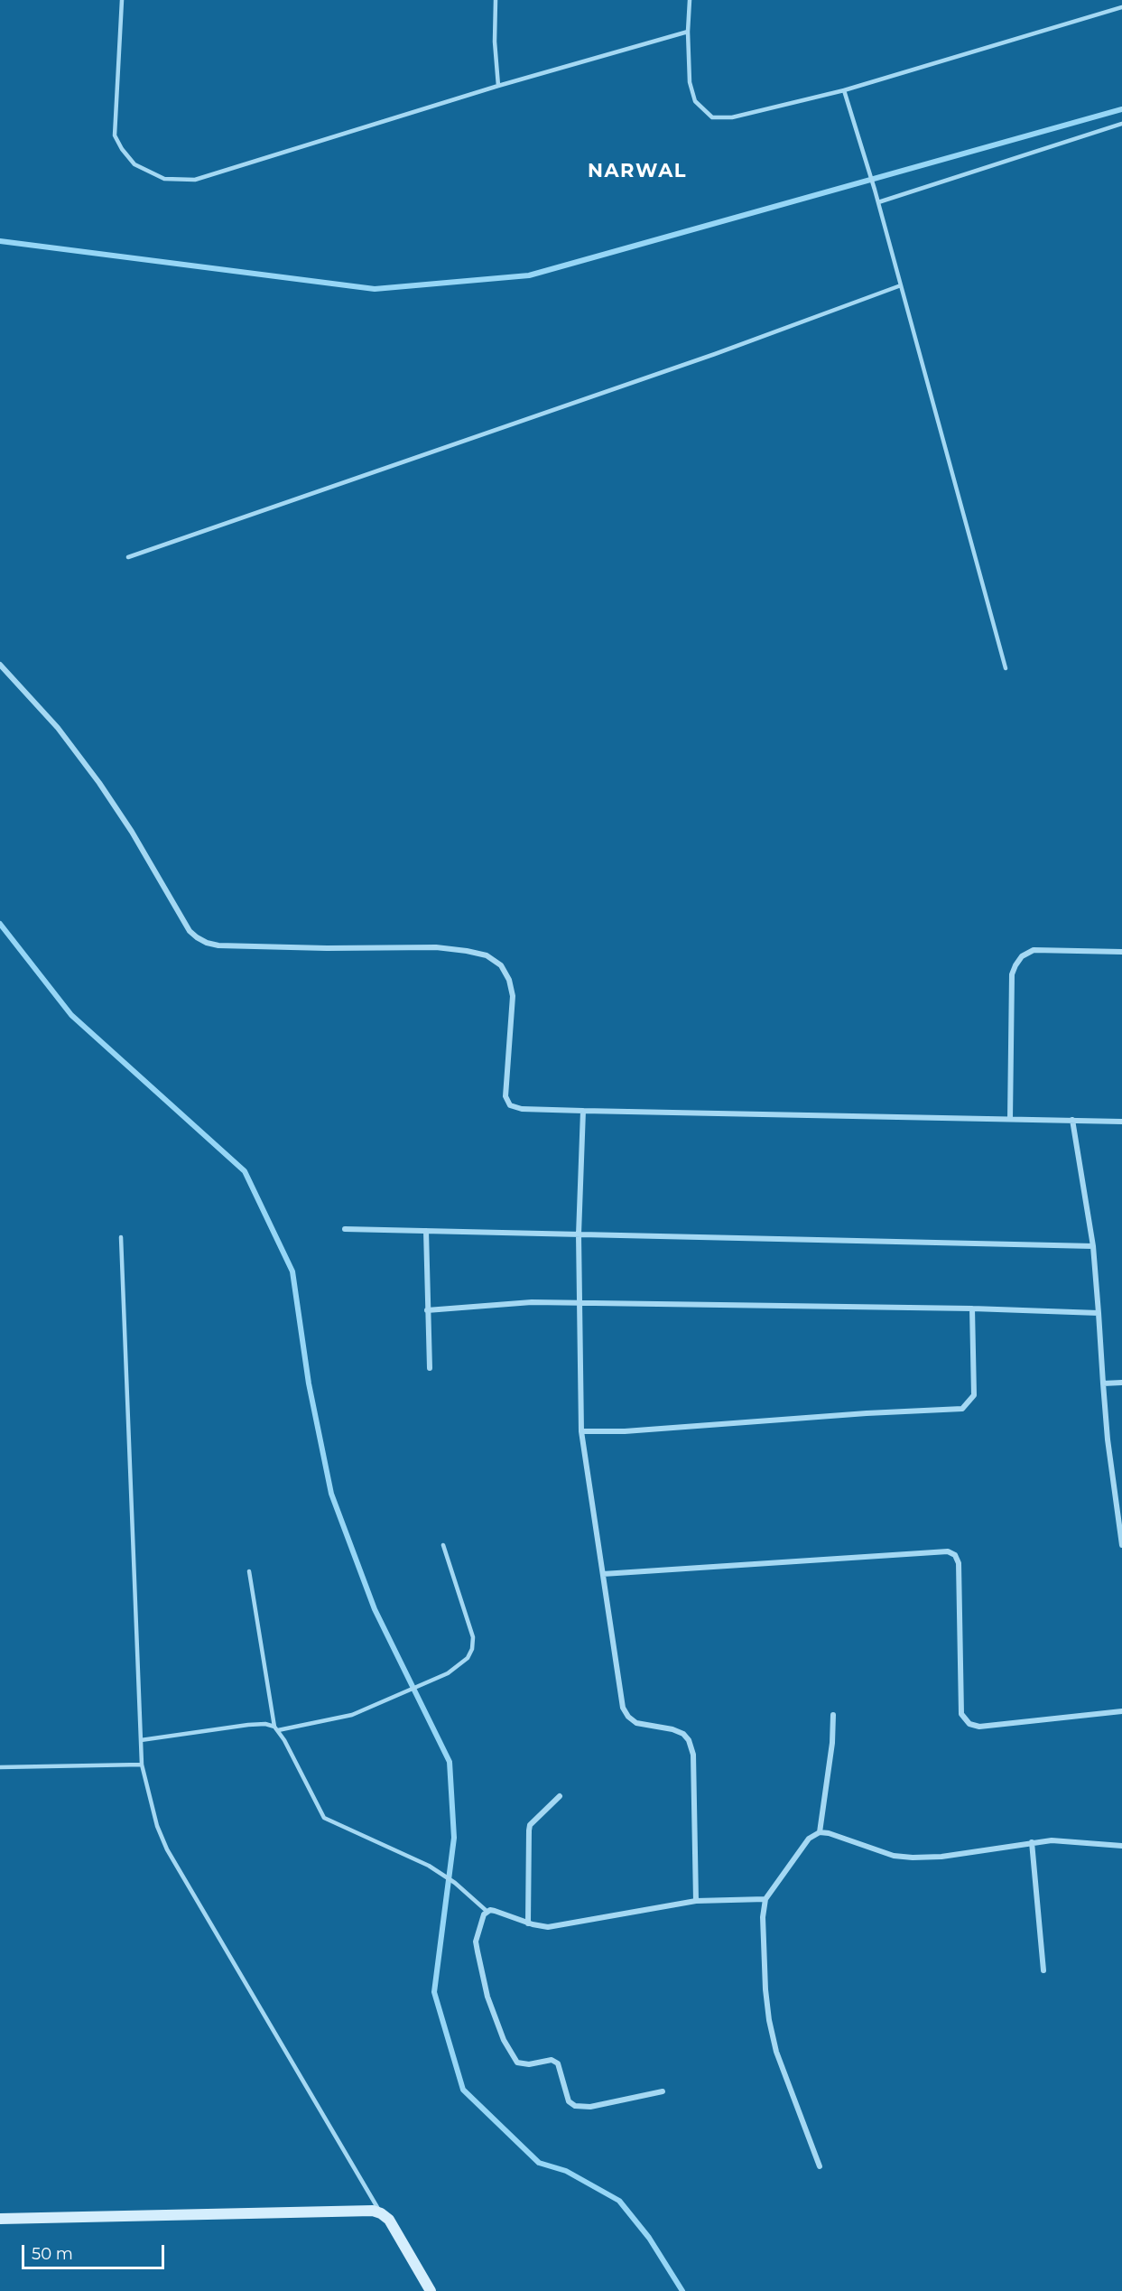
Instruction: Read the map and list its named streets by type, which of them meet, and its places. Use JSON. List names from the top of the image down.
{
  "districts": ["NARWAL"],
  "scale_bar": "50 m"
}
